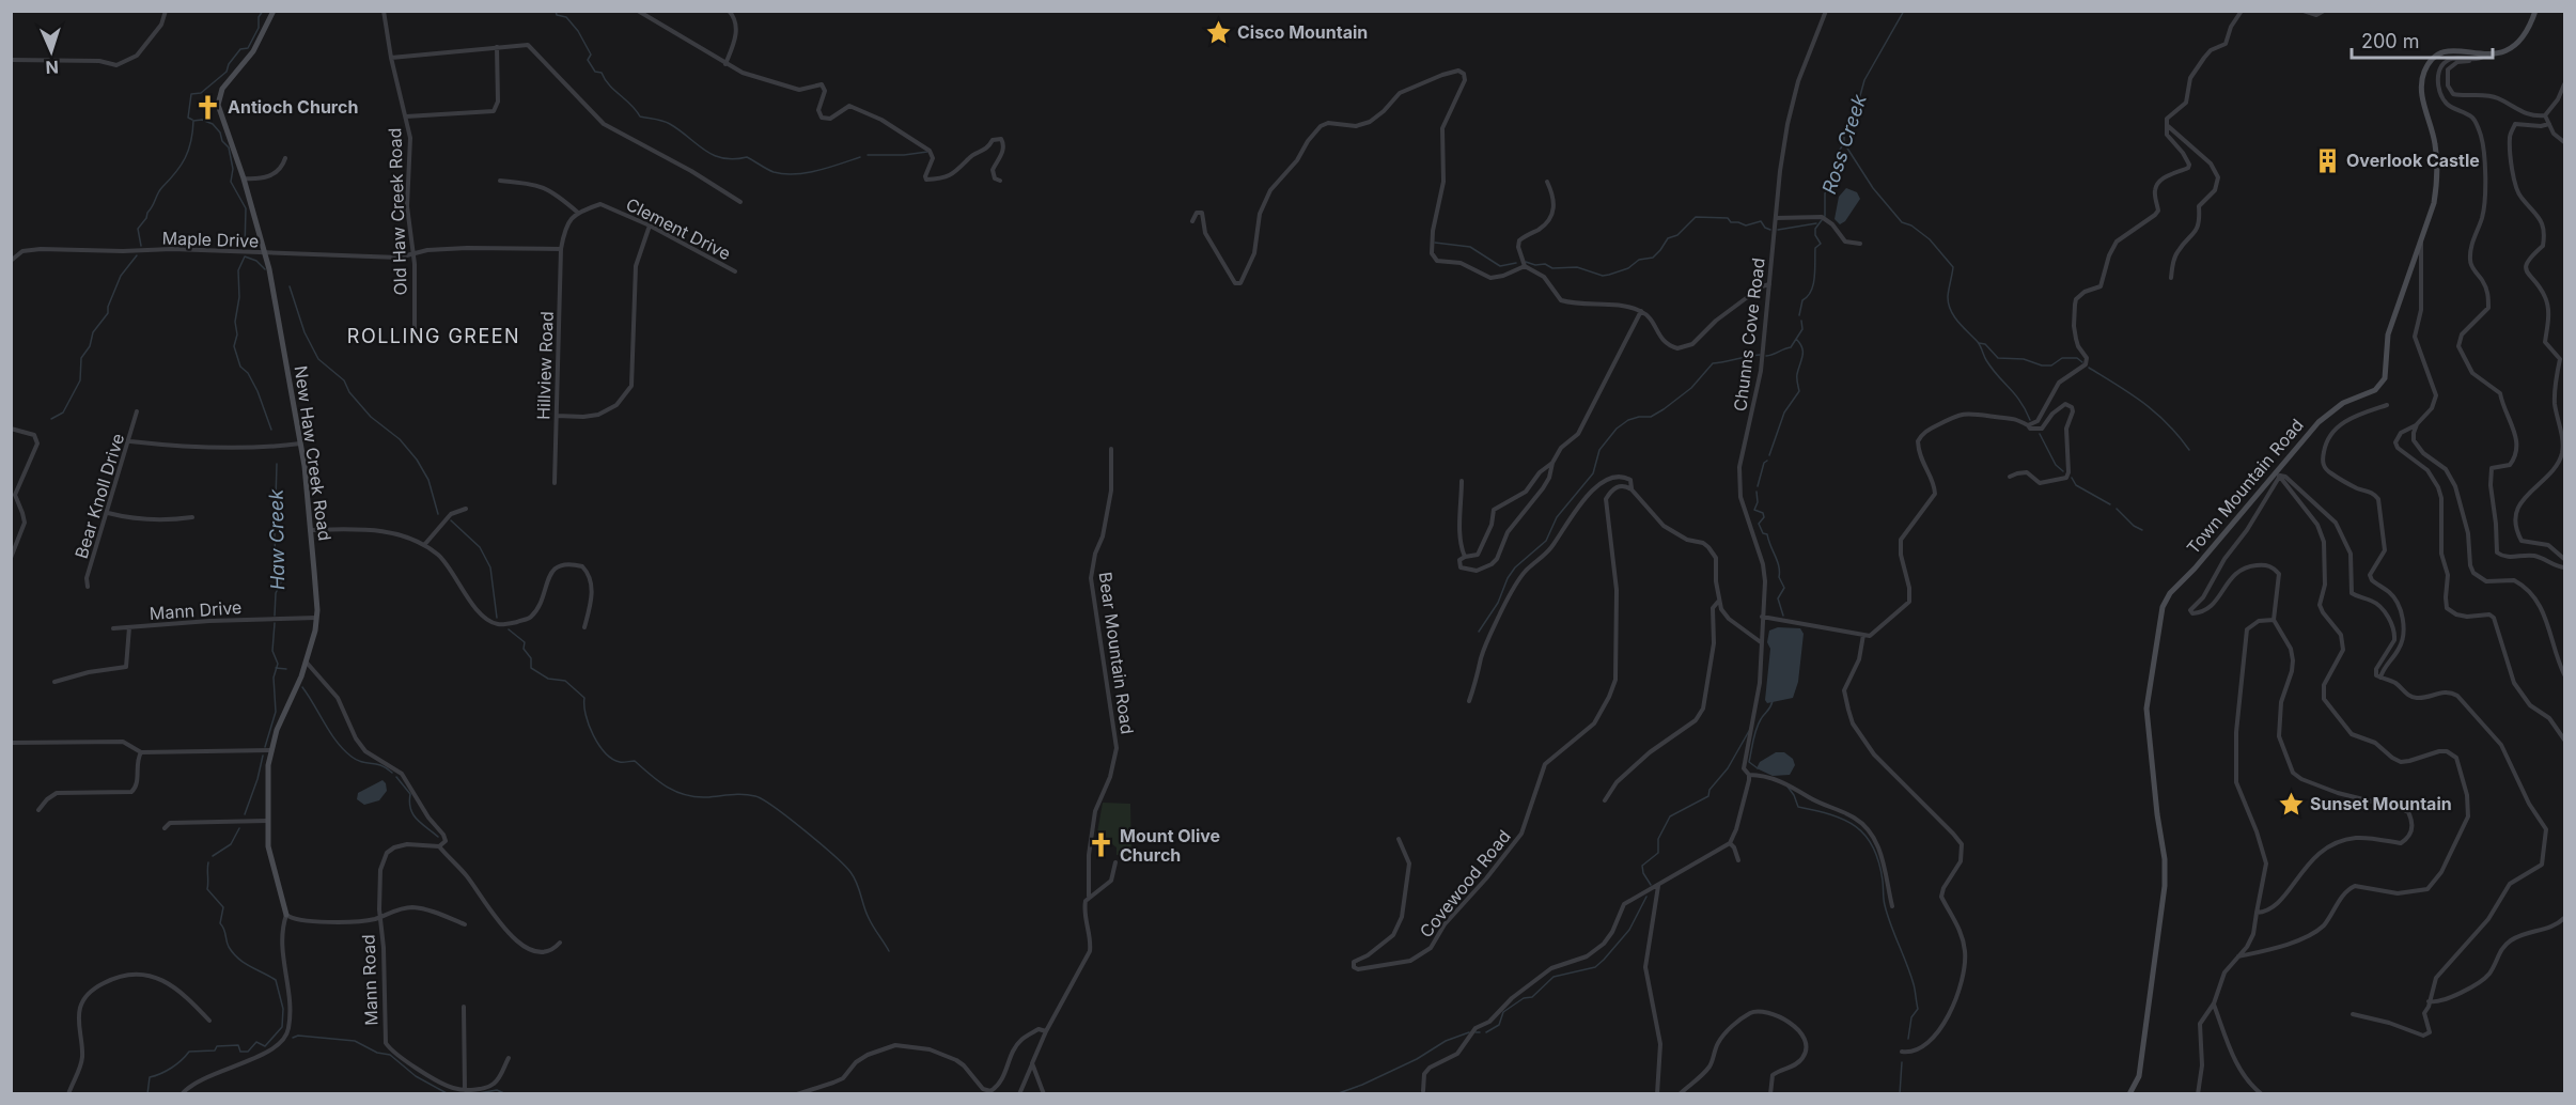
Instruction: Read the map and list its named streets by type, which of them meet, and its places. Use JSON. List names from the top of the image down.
{
  "streets": {
    "main road": ["New Haw Creek Road", "Town Mountain Road"],
    "street": [
      "Old Haw Creek Road",
      "Clement Drive",
      "Maple Drive",
      "Chunns Cove Road",
      "Hillview Road",
      "Bear Knoll Drive",
      "Mann Drive",
      "Bear Mountain Road",
      "Covewood Road",
      "Mann Road"
    ]
  },
  "crossings": [
    ["Old Haw Creek Road", "Maple Drive"],
    ["Maple Drive", "Hillview Road"],
    ["Maple Drive", "New Haw Creek Road"],
    ["New Haw Creek Road", "Mann Drive"]
  ],
  "districts": ["ROLLING GREEN"],
  "water": ["Ross Creek", "Haw Creek"],
  "places": {
    "place": ["Cisco Mountain", "Sunset Mountain"],
    "church": ["Antioch Church", "Mount Olive Church"],
    "building": ["Overlook Castle"]
  },
  "scale_bar": "200 m",
  "north": "bottom"
}
